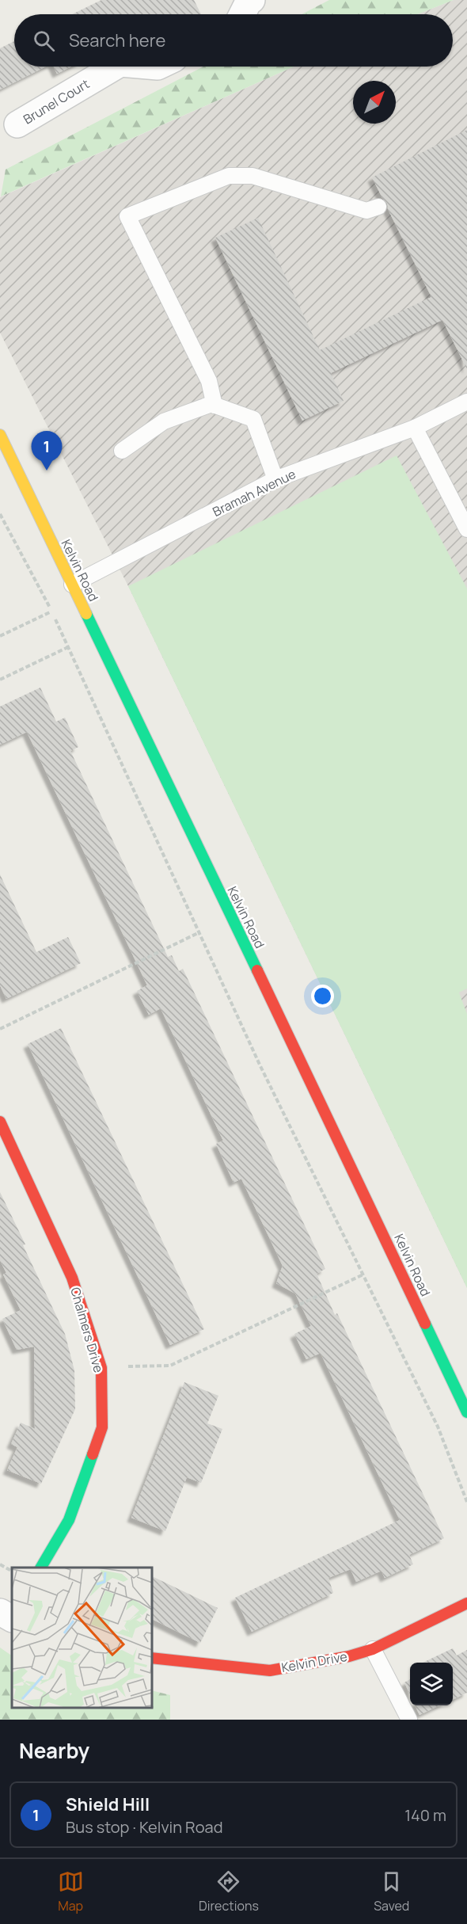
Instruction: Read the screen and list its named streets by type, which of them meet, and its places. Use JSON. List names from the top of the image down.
{
  "streets": {
    "street": [
      "Brunel Court",
      "Kelvin Road",
      "Chalmers Drive",
      "Kelvin Drive"
    ],
    "lane": ["Bramah Avenue"]
  },
  "crossings": [
    ["Bramah Avenue", "Kelvin Road"]
  ],
  "north": "top right",
  "page": {
    "search": "Search here",
    "pins": "1",
    "heading": "Nearby",
    "list": [
      {
        "mark": "1",
        "name": "Shield Hill",
        "note": "Bus stop · Kelvin Road",
        "value": "140 m"
      }
    ],
    "nav": ["Map", "Directions", "Saved"]
  }
}
